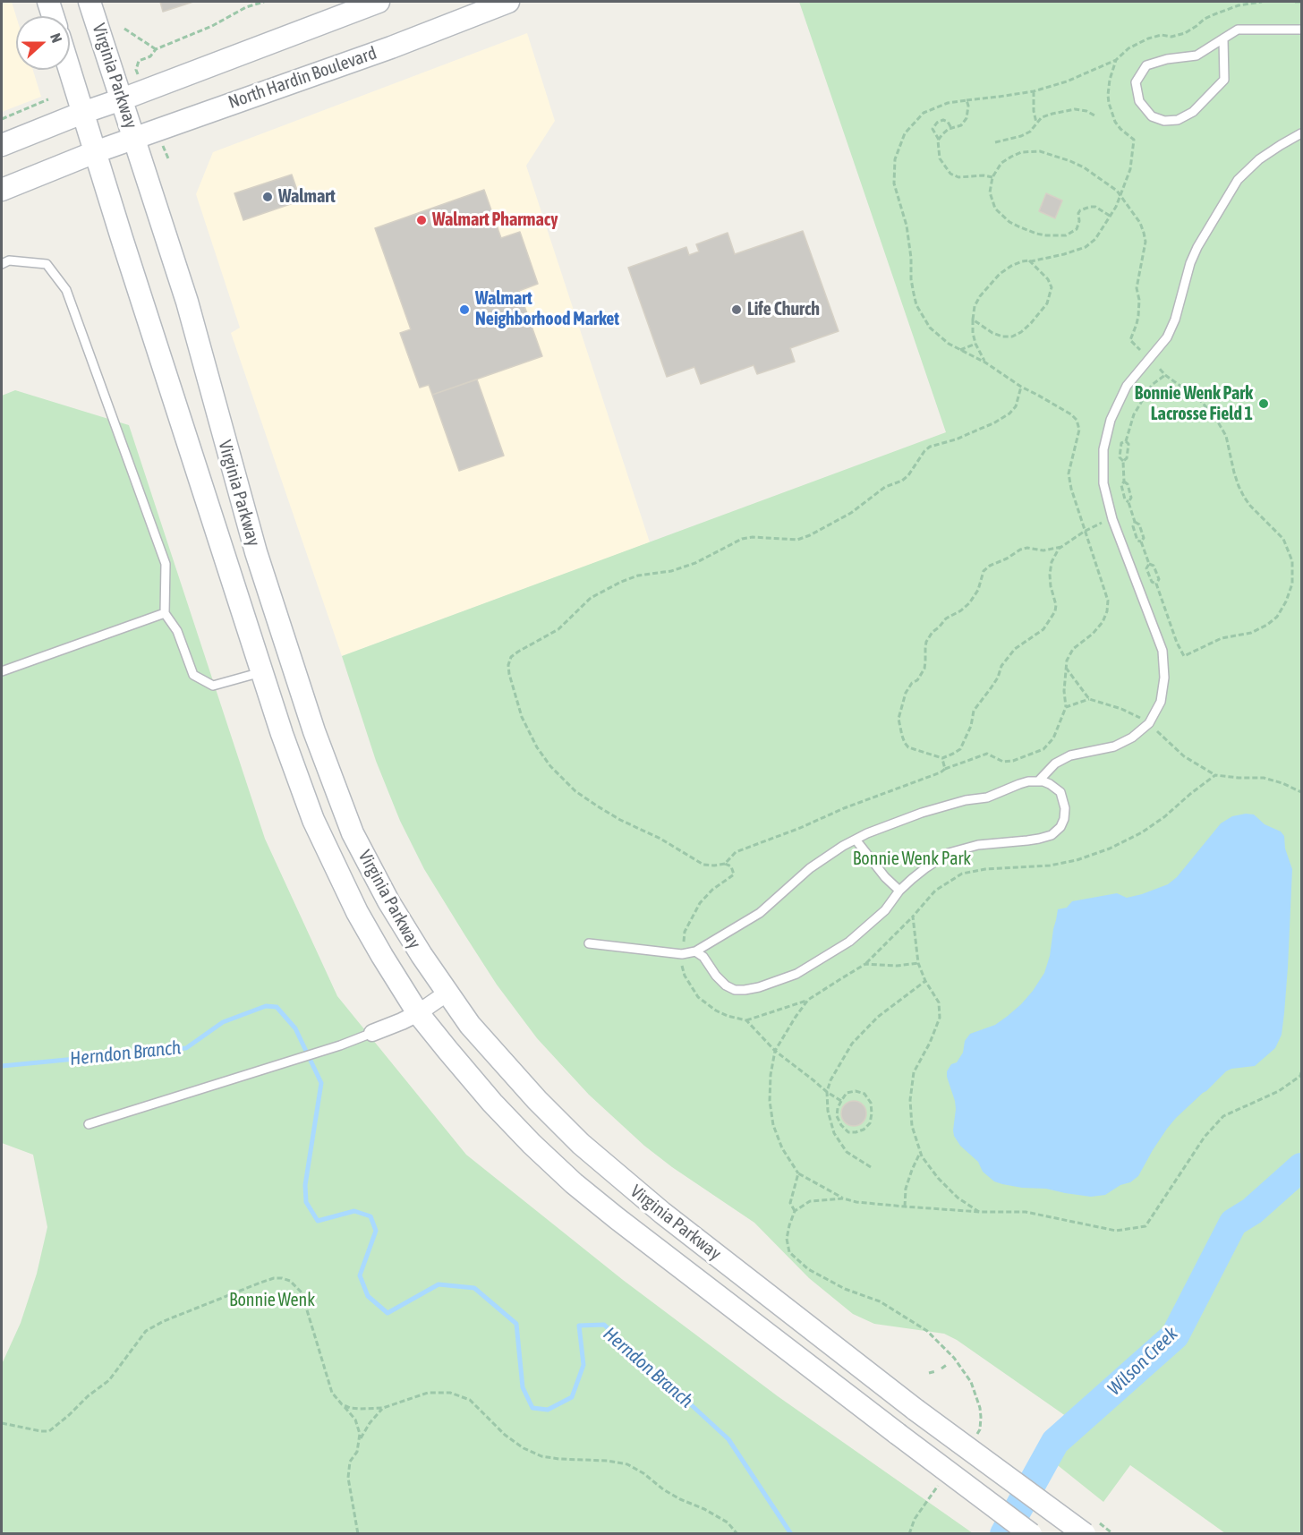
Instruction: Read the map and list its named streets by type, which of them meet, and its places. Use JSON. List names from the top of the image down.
{
  "streets": {
    "main road": ["Virginia Parkway", "North Hardin Boulevard"]
  },
  "crossings": [
    ["Virginia Parkway", "North Hardin Boulevard"]
  ],
  "water": ["Herndon Branch", "Wilson Creek"],
  "parks": ["Bonnie Wenk Park", "Bonnie Wenk"],
  "places": [
    "Walmart",
    "Walmart Pharmacy",
    "Walmart Neighborhood Market",
    "Life Church",
    "Bonnie Wenk Park Lacrosse Field 1"
  ],
  "north": "right"
}
